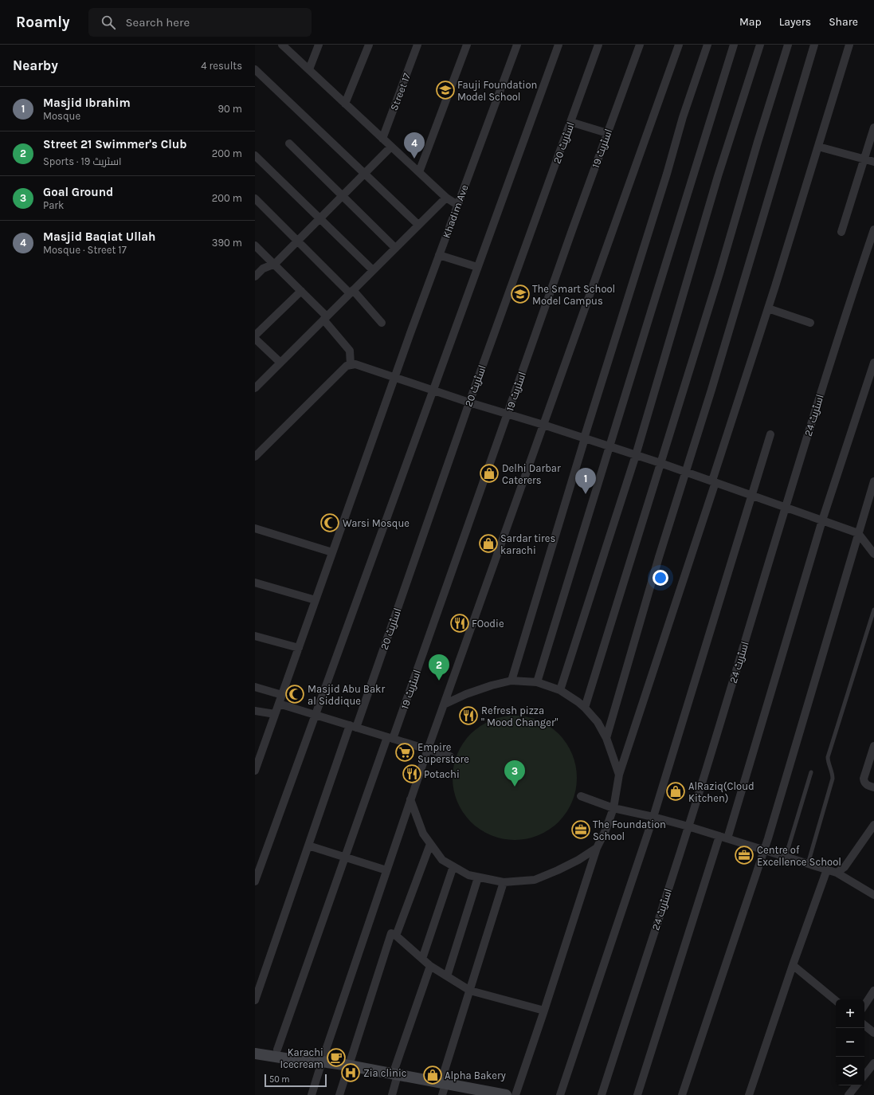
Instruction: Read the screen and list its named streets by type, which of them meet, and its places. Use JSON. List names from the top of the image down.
{
  "streets": {
    "street": [
      "Street 17",
      "اسٹریٹ 20",
      "اسٹریٹ 19",
      "Khadim Ave",
      "اسٹریٹ 24"
    ]
  },
  "places": {
    "school or university": ["Fauji Foundation Model School", "The Smart School Model Campus"],
    "shop": [
      "Delhi Darbar Caterers",
      "Sardar tires karachi",
      "AlRaziq(Cloud Kitchen)",
      "Alpha Bakery"
    ],
    "mosque": ["Warsi Mosque", "Masjid Abu Bakr al Siddique"],
    "restaurant": ["FOodie", "Refresh pizza \" Mood Changer\"", "Potachi"],
    "supermarket": ["Empire Superstore"],
    "office": ["The Foundation School", "Centre of Excellence School"],
    "cafe": ["Karachi Icecream"],
    "hospital": ["Zia clinic"]
  },
  "scale_bar": "50 m",
  "page": {
    "header": "Roamly",
    "search": "Search here",
    "nav": ["Map", "Layers", "Share"],
    "heading": ["Nearby", "4 results"],
    "list": [
      {
        "mark": "1",
        "name": "Masjid Ibrahim",
        "note": "Mosque",
        "value": "90 m"
      },
      {
        "mark": "2",
        "name": "Street 21 Swimmer's Club",
        "note": "Sports · اسٹریٹ 19",
        "value": "200 m"
      },
      {
        "mark": "3",
        "name": "Goal Ground",
        "note": "Park",
        "value": "200 m"
      },
      {
        "mark": "4",
        "name": "Masjid Baqiat Ullah",
        "note": "Mosque · Street 17",
        "value": "390 m"
      }
    ],
    "pins": [
      "4",
      "1",
      "2",
      "3"
    ],
    "map_buttons": ["+", "−"],
    "scale": "50 m"
  }
}
